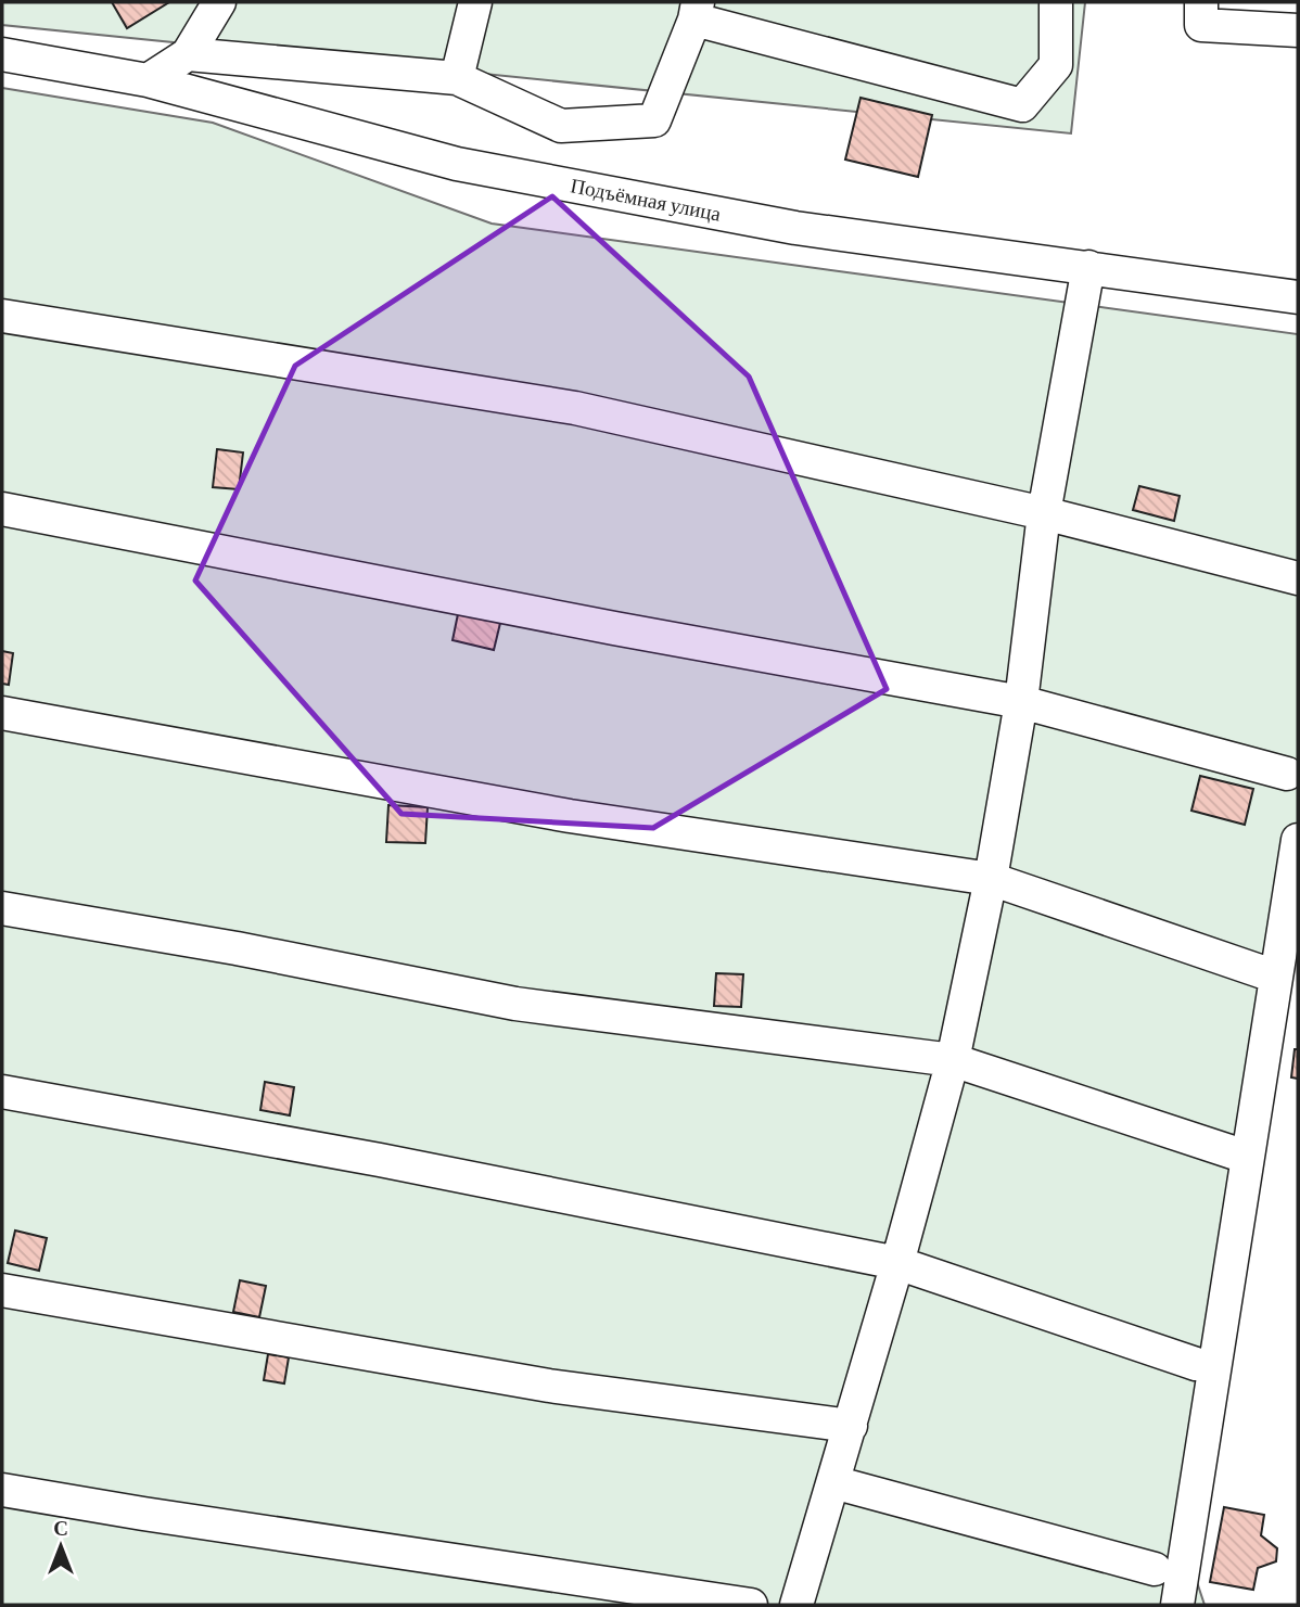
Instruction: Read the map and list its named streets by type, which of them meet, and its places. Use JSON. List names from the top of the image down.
{
  "streets": {
    "street": ["Подъёмная улица"]
  },
  "north": "top"
}
